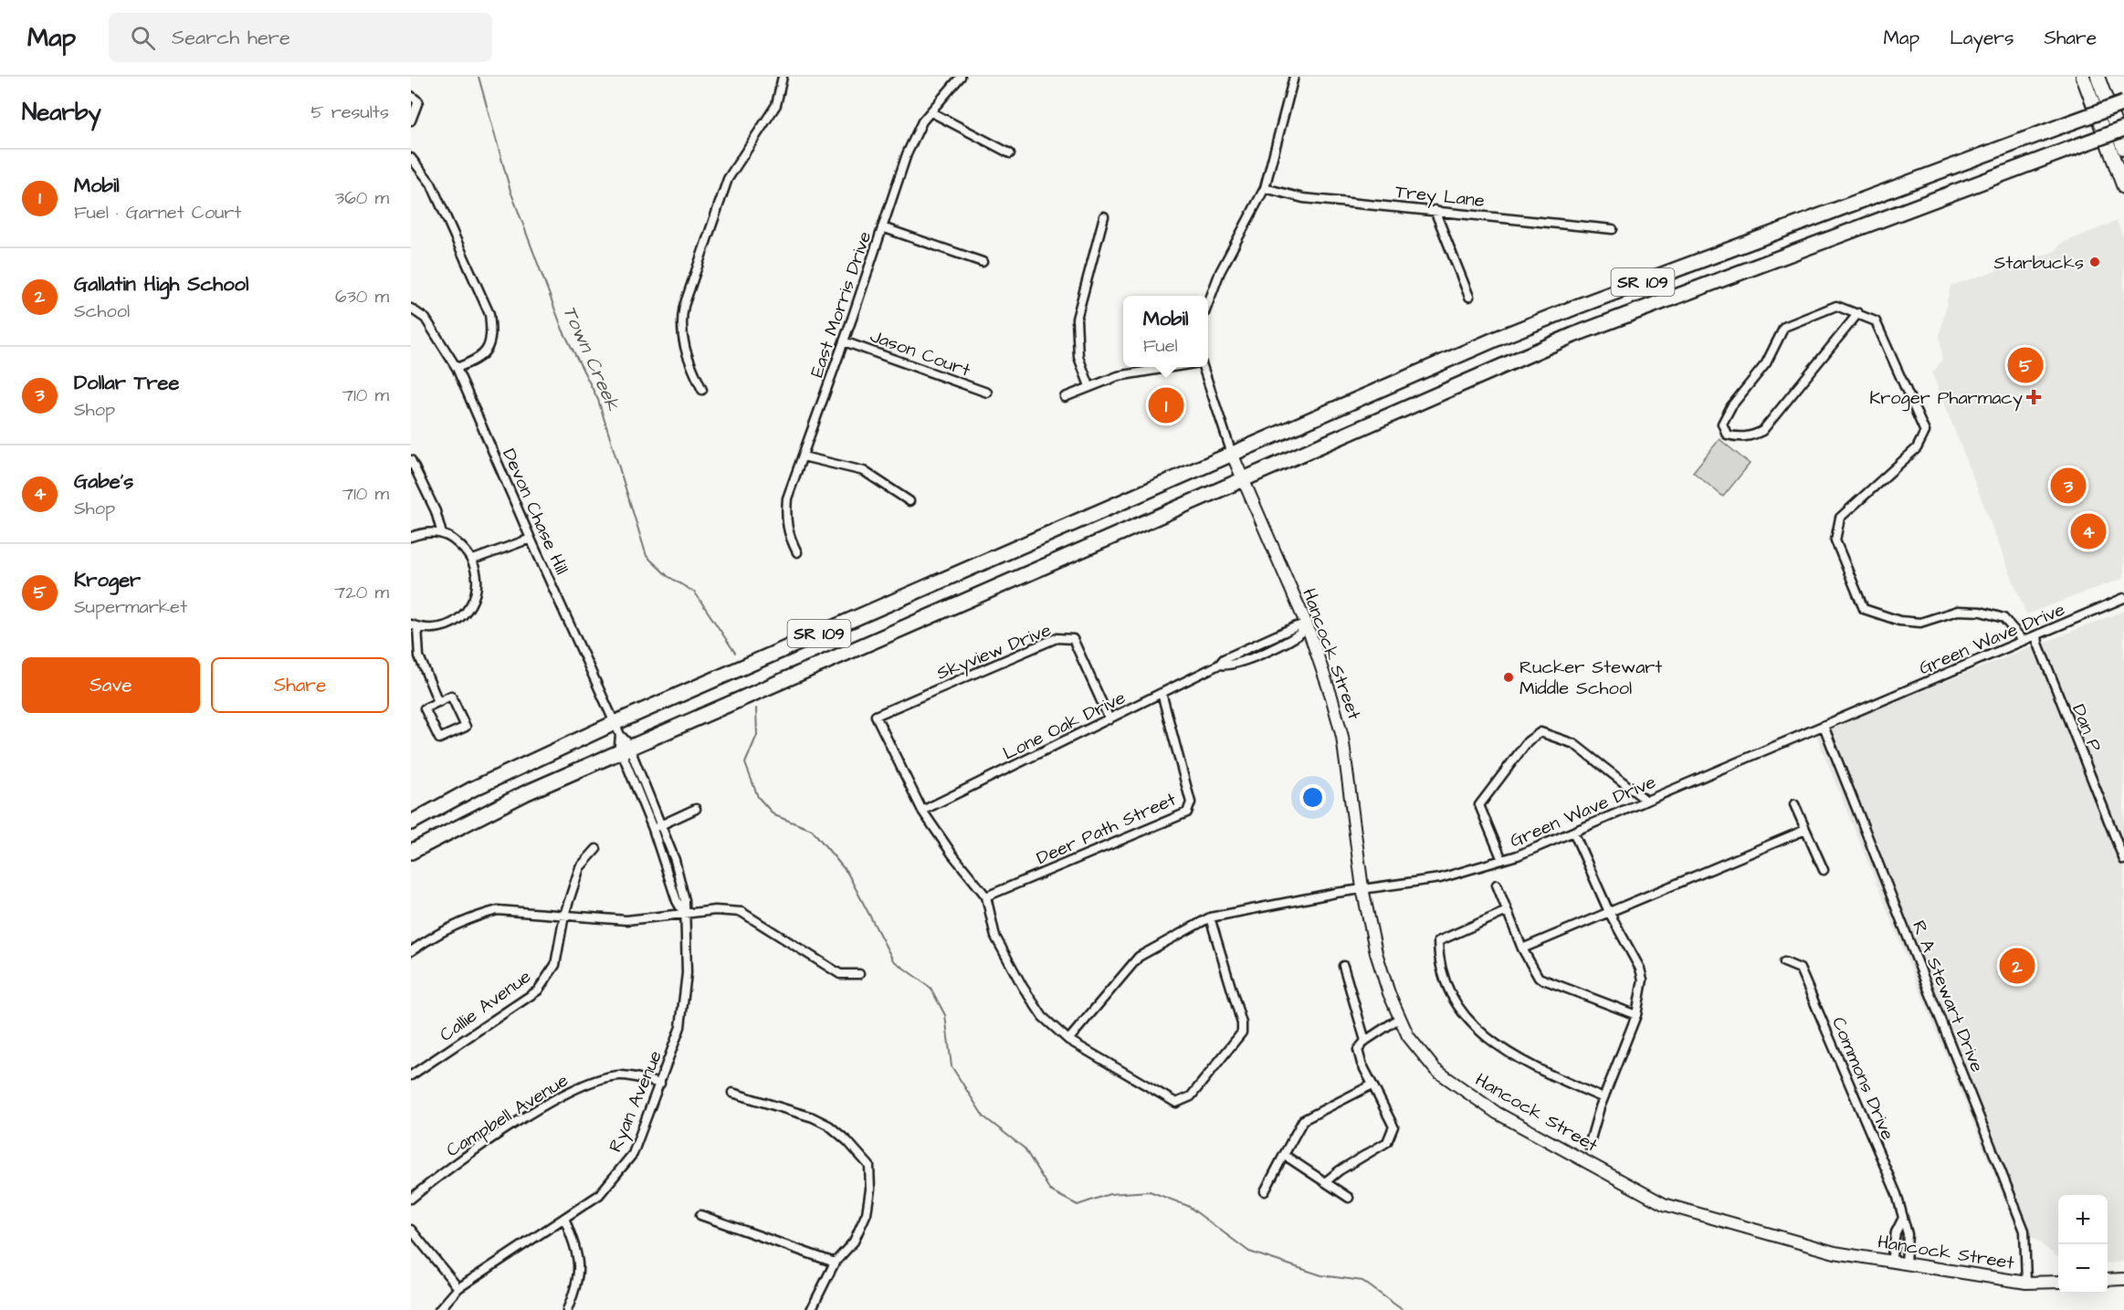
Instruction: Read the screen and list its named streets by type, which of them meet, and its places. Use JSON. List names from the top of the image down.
{
  "streets": {
    "highway": ["SR 109"],
    "street": [
      "Trey Lane",
      "East Morris Drive",
      "Jason Court",
      "Devon Chase Hill",
      "Green Wave Drive",
      "Skyview Drive",
      "Hancock Street",
      "Lone Oak Drive",
      "Dan P",
      "Deer Path Street",
      "R A Stewart Drive",
      "Callie Avenue",
      "Commons Drive",
      "Ryan Avenue",
      "Campbell Avenue"
    ]
  },
  "crossings": [
    ["SR 109", "Devon Chase Hill"],
    ["SR 109", "Hancock Street"],
    ["SR 109", "Ryan Avenue"],
    ["East Morris Drive", "Jason Court"],
    ["Devon Chase Hill", "Ryan Avenue"],
    ["Green Wave Drive", "Hancock Street"],
    ["Green Wave Drive", "Dan P"],
    ["Green Wave Drive", "R A Stewart Drive"],
    ["Skyview Drive", "Lone Oak Drive"],
    ["Hancock Street", "Lone Oak Drive"],
    ["Hancock Street", "R A Stewart Drive"],
    ["Hancock Street", "Commons Drive"],
    ["Lone Oak Drive", "Deer Path Street"],
    ["Ryan Avenue", "Campbell Avenue"]
  ],
  "water": ["Town Creek"],
  "places": {
    "other": ["Starbucks", "Rucker Stewart Middle School"],
    "health": ["Kroger Pharmacy"]
  },
  "page": {
    "header": "Map",
    "search": "Search here",
    "nav": ["Map", "Layers", "Share"],
    "heading": ["Nearby", "5 results"],
    "list": [
      {
        "mark": "1",
        "name": "Mobil",
        "note": "Fuel · Garnet Court",
        "value": "360 m"
      },
      {
        "mark": "2",
        "name": "Gallatin High School",
        "note": "School",
        "value": "630 m"
      },
      {
        "mark": "3",
        "name": "Dollar Tree",
        "note": "Shop",
        "value": "710 m"
      },
      {
        "mark": "4",
        "name": "Gabe's",
        "note": "Shop",
        "value": "710 m"
      },
      {
        "mark": "5",
        "name": "Kroger",
        "note": "Supermarket",
        "value": "720 m"
      }
    ],
    "popup": ["Mobil", "Fuel"],
    "pins": [
      "5",
      "1",
      "3",
      "4",
      "2"
    ],
    "buttons": ["Save", "Share"],
    "map_buttons": ["+", "−"]
  }
}
